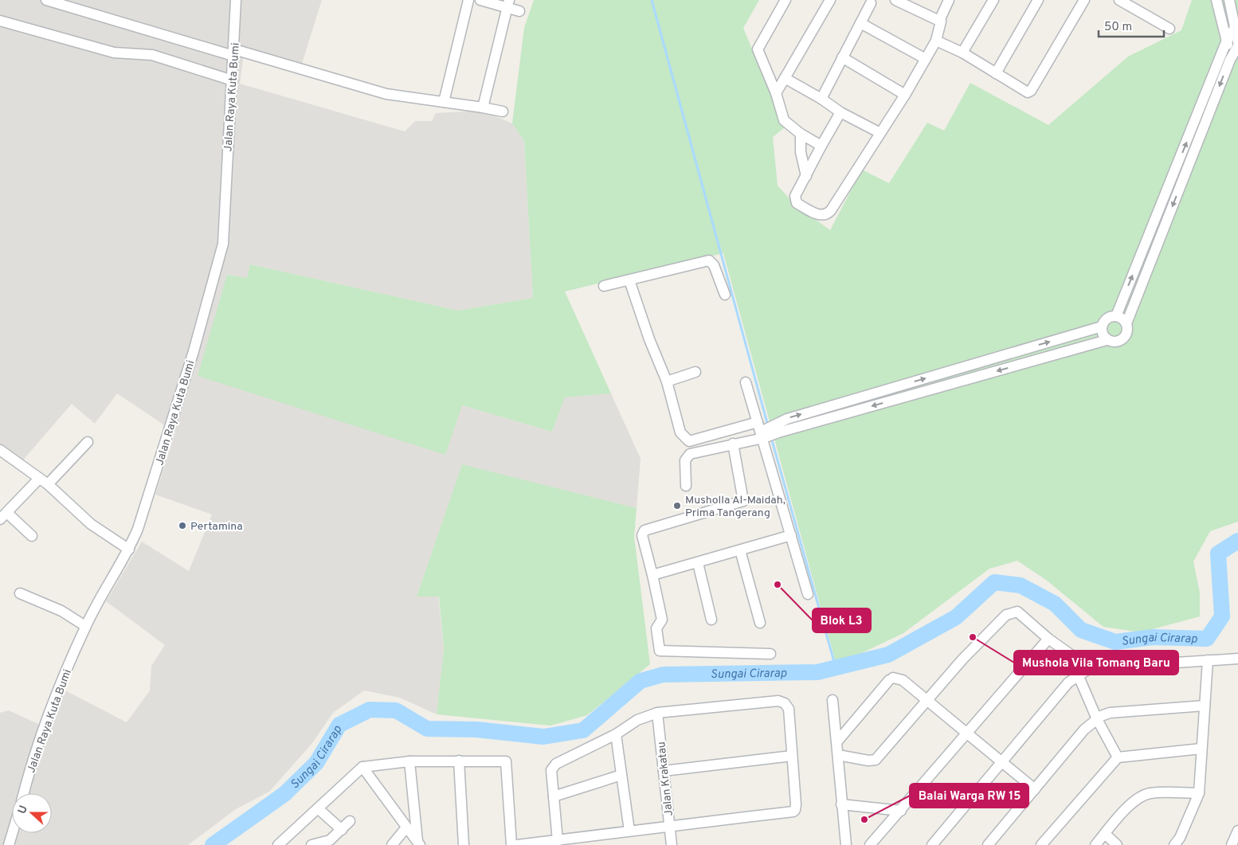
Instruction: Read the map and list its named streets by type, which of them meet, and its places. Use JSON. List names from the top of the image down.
{
  "streets": {
    "street": ["Jalan Raya Kuta Bumi", "Jalan Krakatau"]
  },
  "water": ["Sungai Cirarap"],
  "places": [
    "Musholla Al-Maidah, Prima Tangerang",
    "Pertamina",
    "Blok L3",
    "Mushola Vila Tomang Baru",
    "Balai Warga RW 15"
  ],
  "scale_bar": "50 m",
  "north": "left"
}
